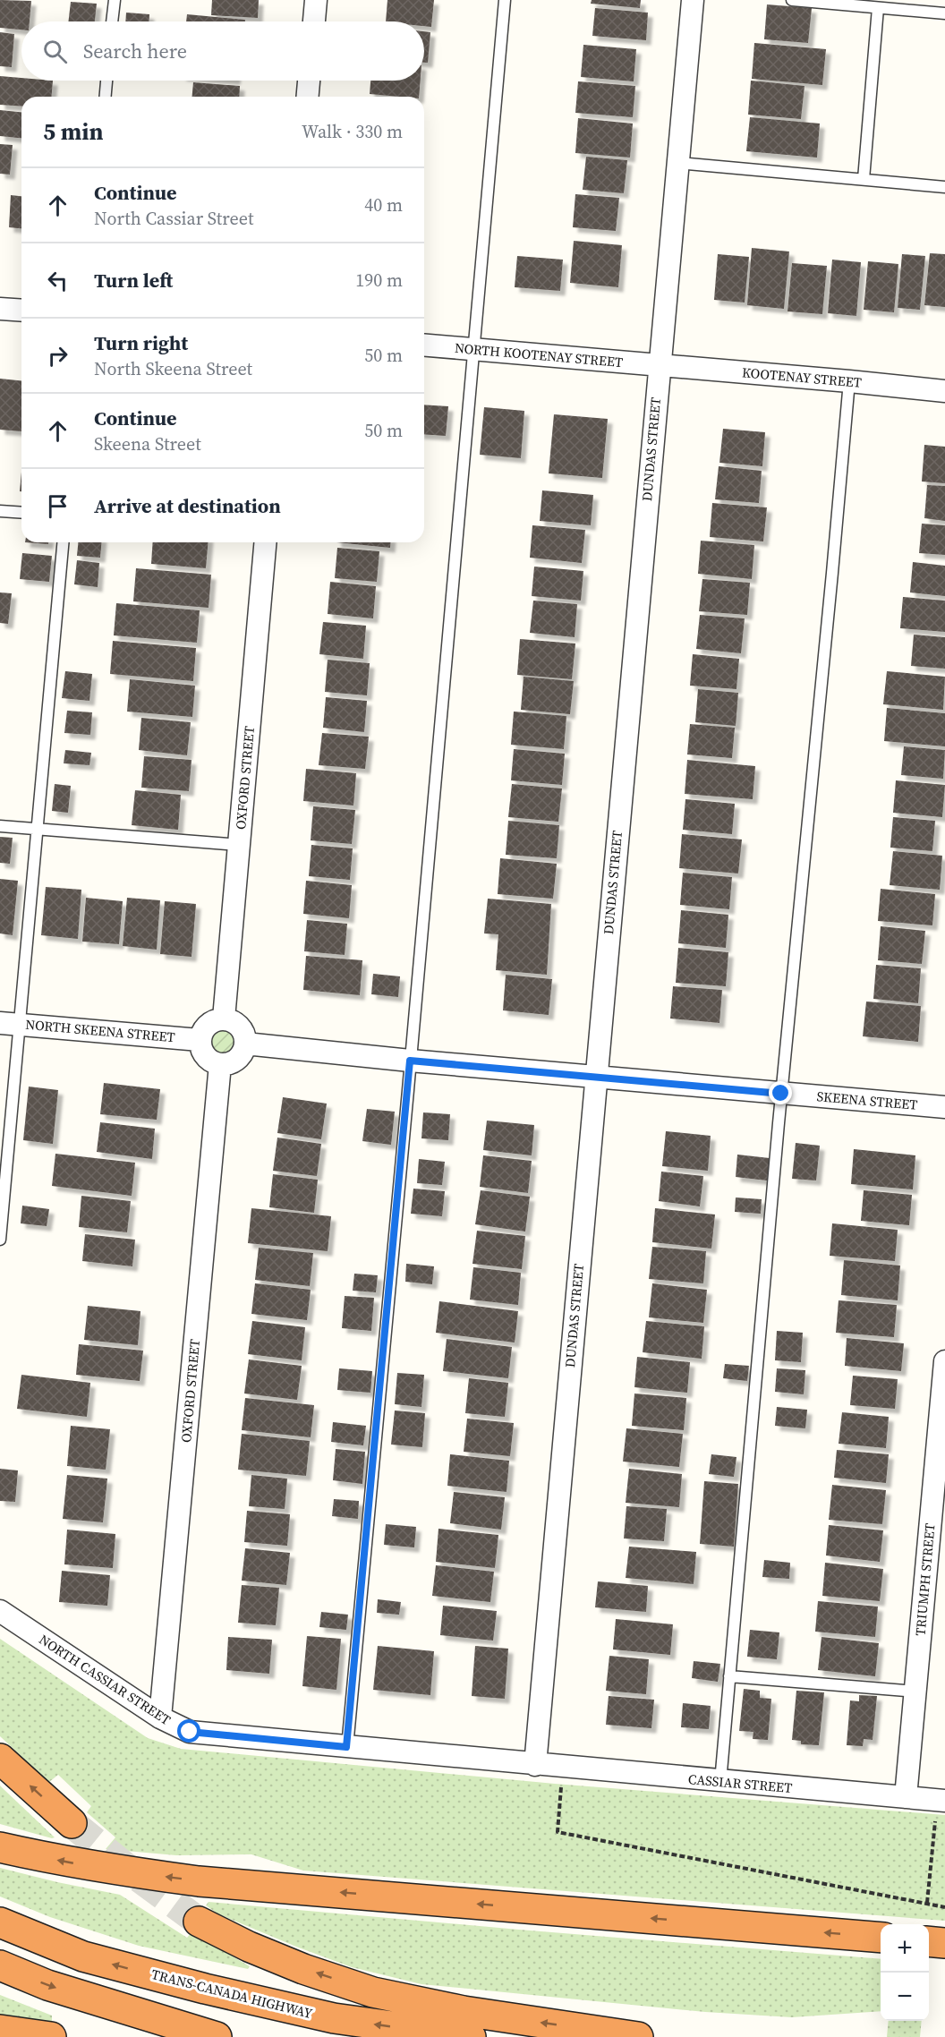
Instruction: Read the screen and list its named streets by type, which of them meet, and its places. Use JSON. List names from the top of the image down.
{
  "streets": {
    "highway": ["TRANS-CANADA HIGHWAY"],
    "street": [
      "NORTH KOOTENAY STREET",
      "KOOTENAY STREET",
      "DUNDAS STREET",
      "OXFORD STREET",
      "NORTH SKEENA STREET",
      "SKEENA STREET",
      "TRIUMPH STREET",
      "NORTH CASSIAR STREET",
      "CASSIAR STREET"
    ]
  },
  "crossings": [
    ["NORTH KOOTENAY STREET", "KOOTENAY STREET"],
    ["NORTH KOOTENAY STREET", "DUNDAS STREET"],
    ["KOOTENAY STREET", "DUNDAS STREET"],
    ["DUNDAS STREET", "SKEENA STREET"],
    ["DUNDAS STREET", "NORTH CASSIAR STREET"],
    ["DUNDAS STREET", "CASSIAR STREET"],
    ["OXFORD STREET", "NORTH SKEENA STREET"],
    ["OXFORD STREET", "NORTH CASSIAR STREET"],
    ["TRIUMPH STREET", "CASSIAR STREET"],
    ["NORTH CASSIAR STREET", "CASSIAR STREET"]
  ],
  "page": {
    "search": "Search here",
    "heading": ["5 min", "Walk · 330 m"],
    "list": [
      ["Continue", "North Cassiar Street", "40 m"],
      ["Turn left", "190 m"],
      ["Turn right", "North Skeena Street", "50 m"],
      ["Continue", "Skeena Street", "50 m"],
      "Arrive at destination"
    ],
    "map_buttons": ["+", "−"]
  }
}
